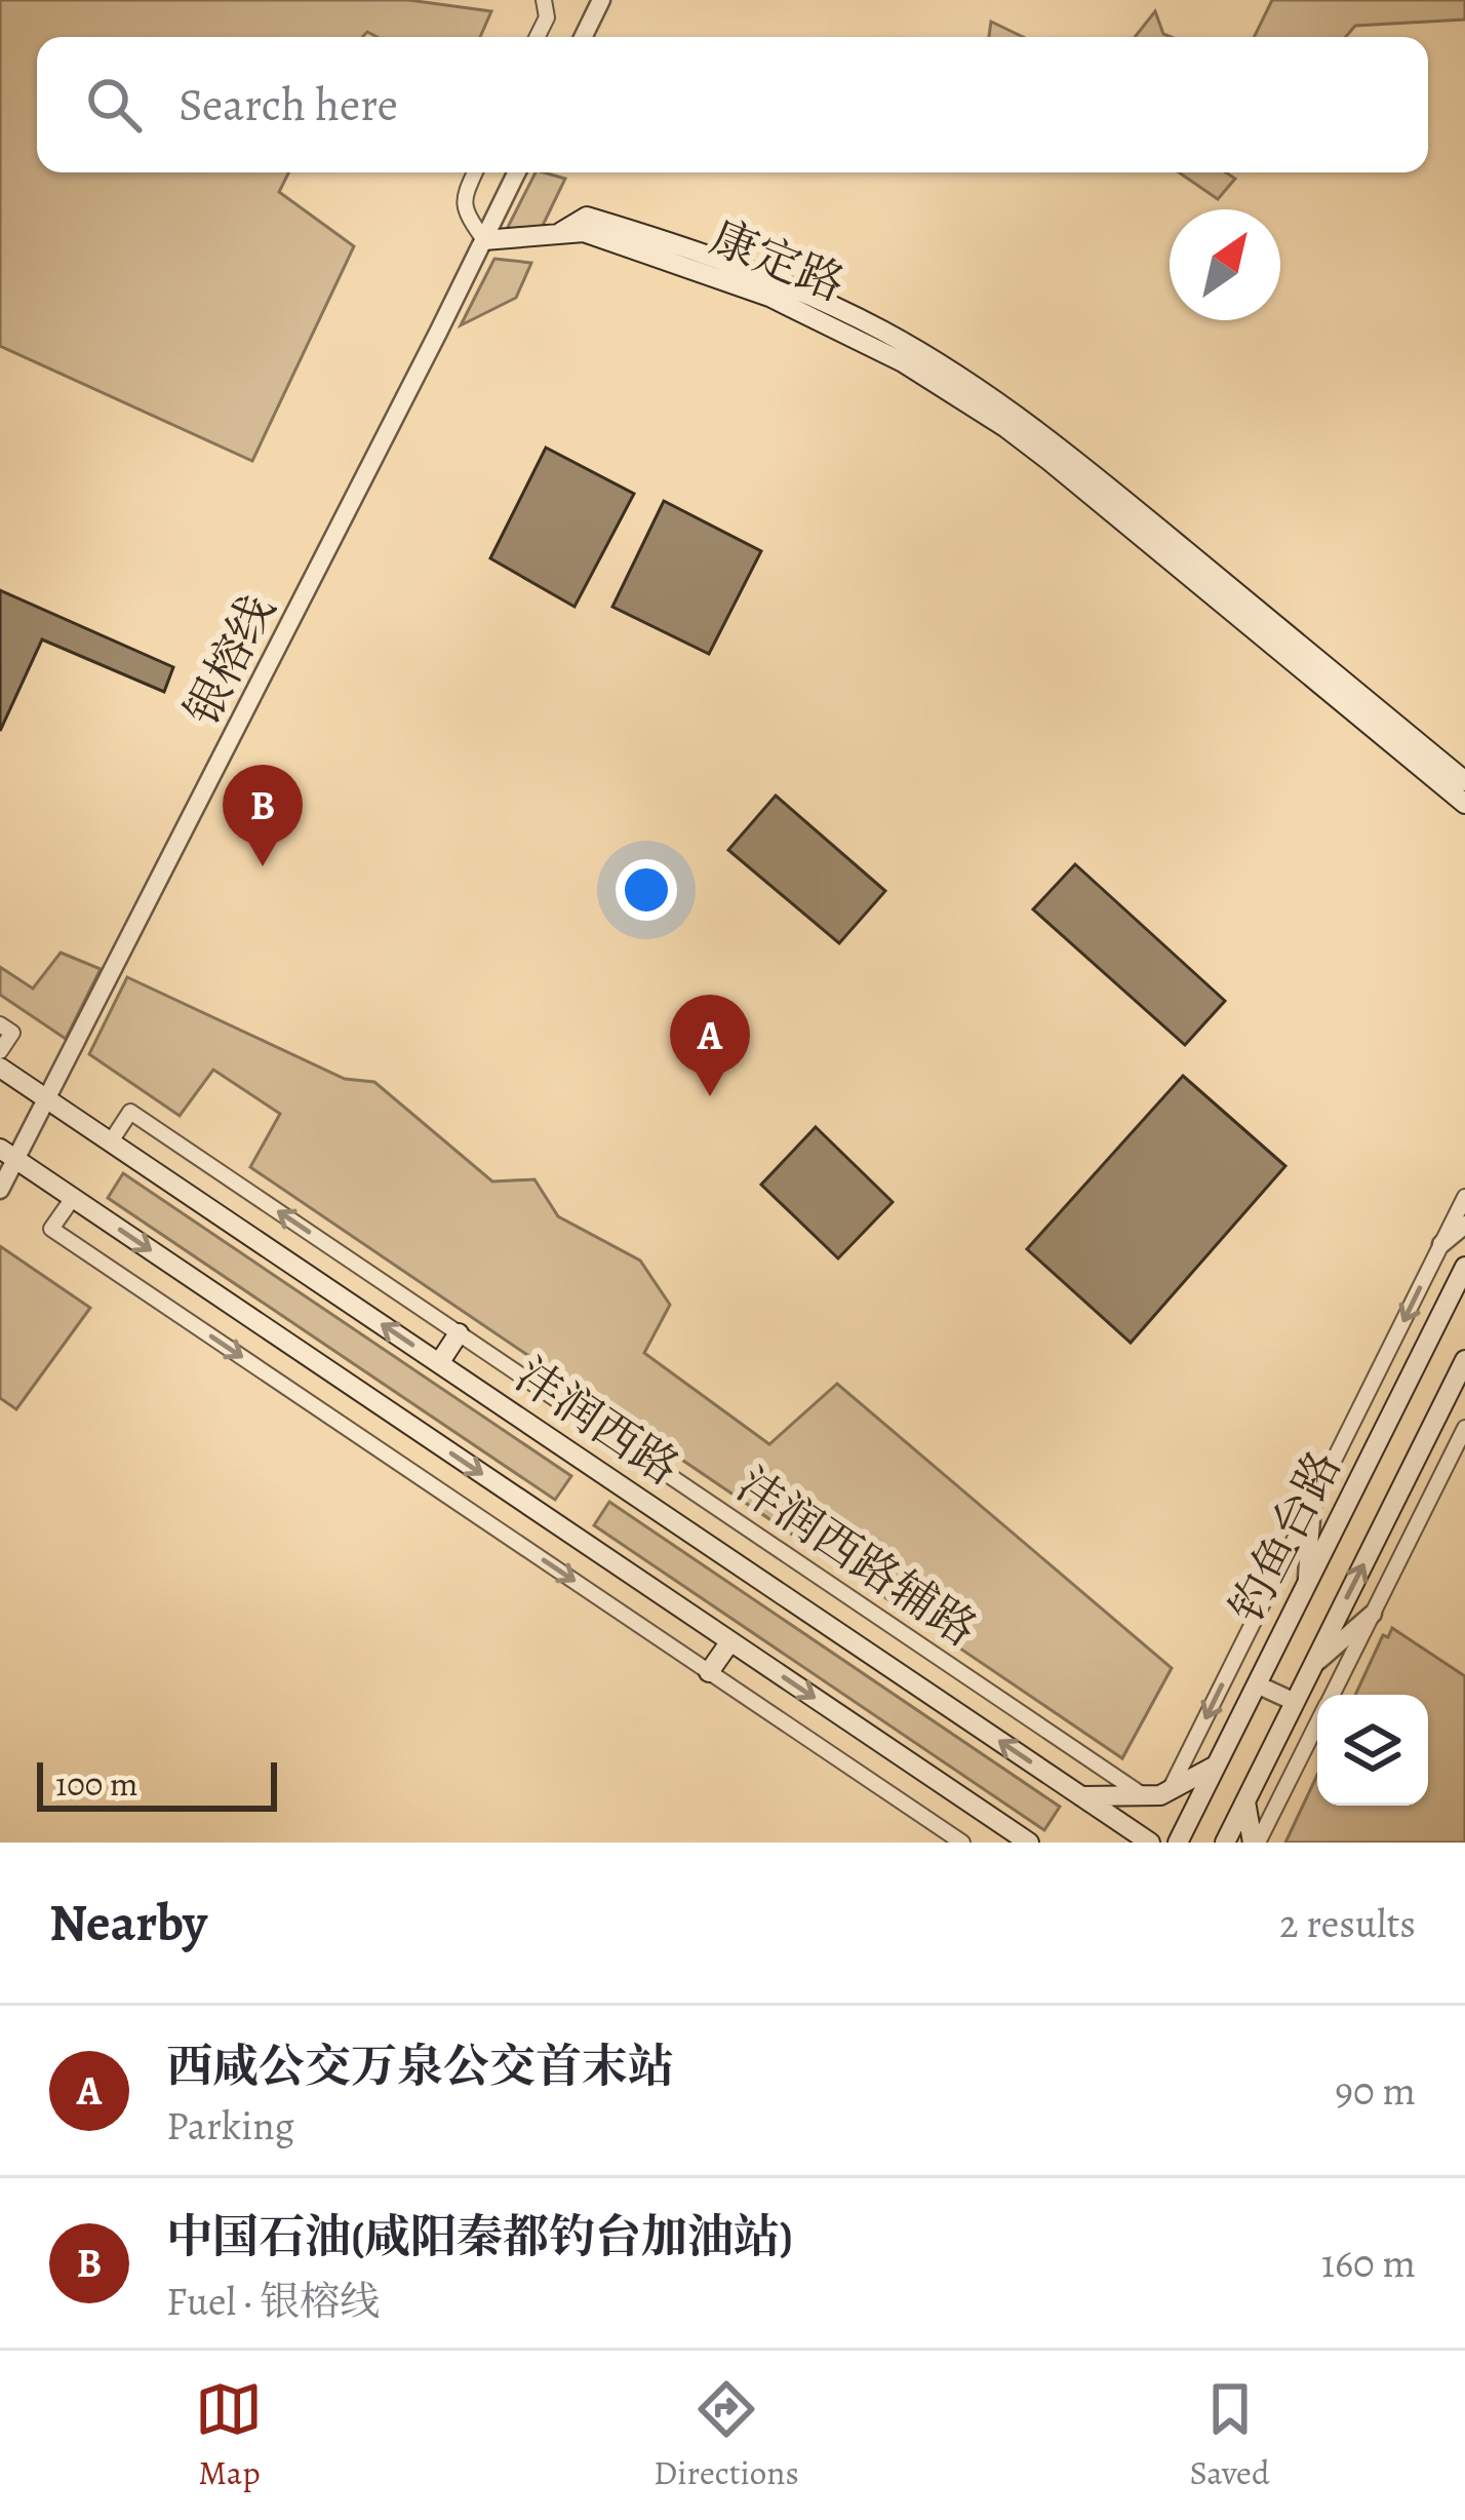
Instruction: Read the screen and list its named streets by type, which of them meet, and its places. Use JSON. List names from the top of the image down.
{
  "streets": {
    "main road": ["康定路", "沣润西路", "钓鱼台路"],
    "street": ["银榕线", "沣润西路辅路"]
  },
  "crossings": [
    ["银榕线", "沣润西路"],
    ["沣润西路", "沣润西路辅路"]
  ],
  "scale_bar": "100 m",
  "north": "top right",
  "page": {
    "search": "Search here",
    "pins": ["B", "A"],
    "scale": "100 m",
    "heading": ["Nearby", "2 results"],
    "list": [
      {
        "mark": "A",
        "name": "西咸公交万泉公交首末站",
        "note": "Parking",
        "value": "90 m"
      },
      {
        "mark": "B",
        "name": "中国石油(咸阳秦都钓台加油站)",
        "note": "Fuel · 银榕线",
        "value": "160 m"
      }
    ],
    "nav": ["Map", "Directions", "Saved"]
  }
}
